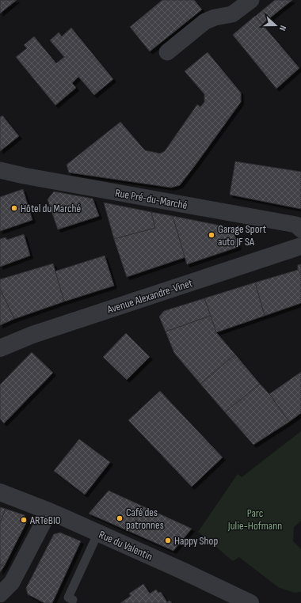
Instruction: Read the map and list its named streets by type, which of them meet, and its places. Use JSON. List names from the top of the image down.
{
  "streets": {
    "street": ["Rue Pré-du-Marché", "Avenue Alexandre-Vinet", "Rue du Valentin"]
  },
  "parks": ["Parc Julie-Hofmann"],
  "places": [
    "Hôtel du Marché",
    "Garage Sport auto JF SA",
    "Café des patronnes",
    "ARTeBIO",
    "Happy Shop"
  ],
  "north": "right"
}
